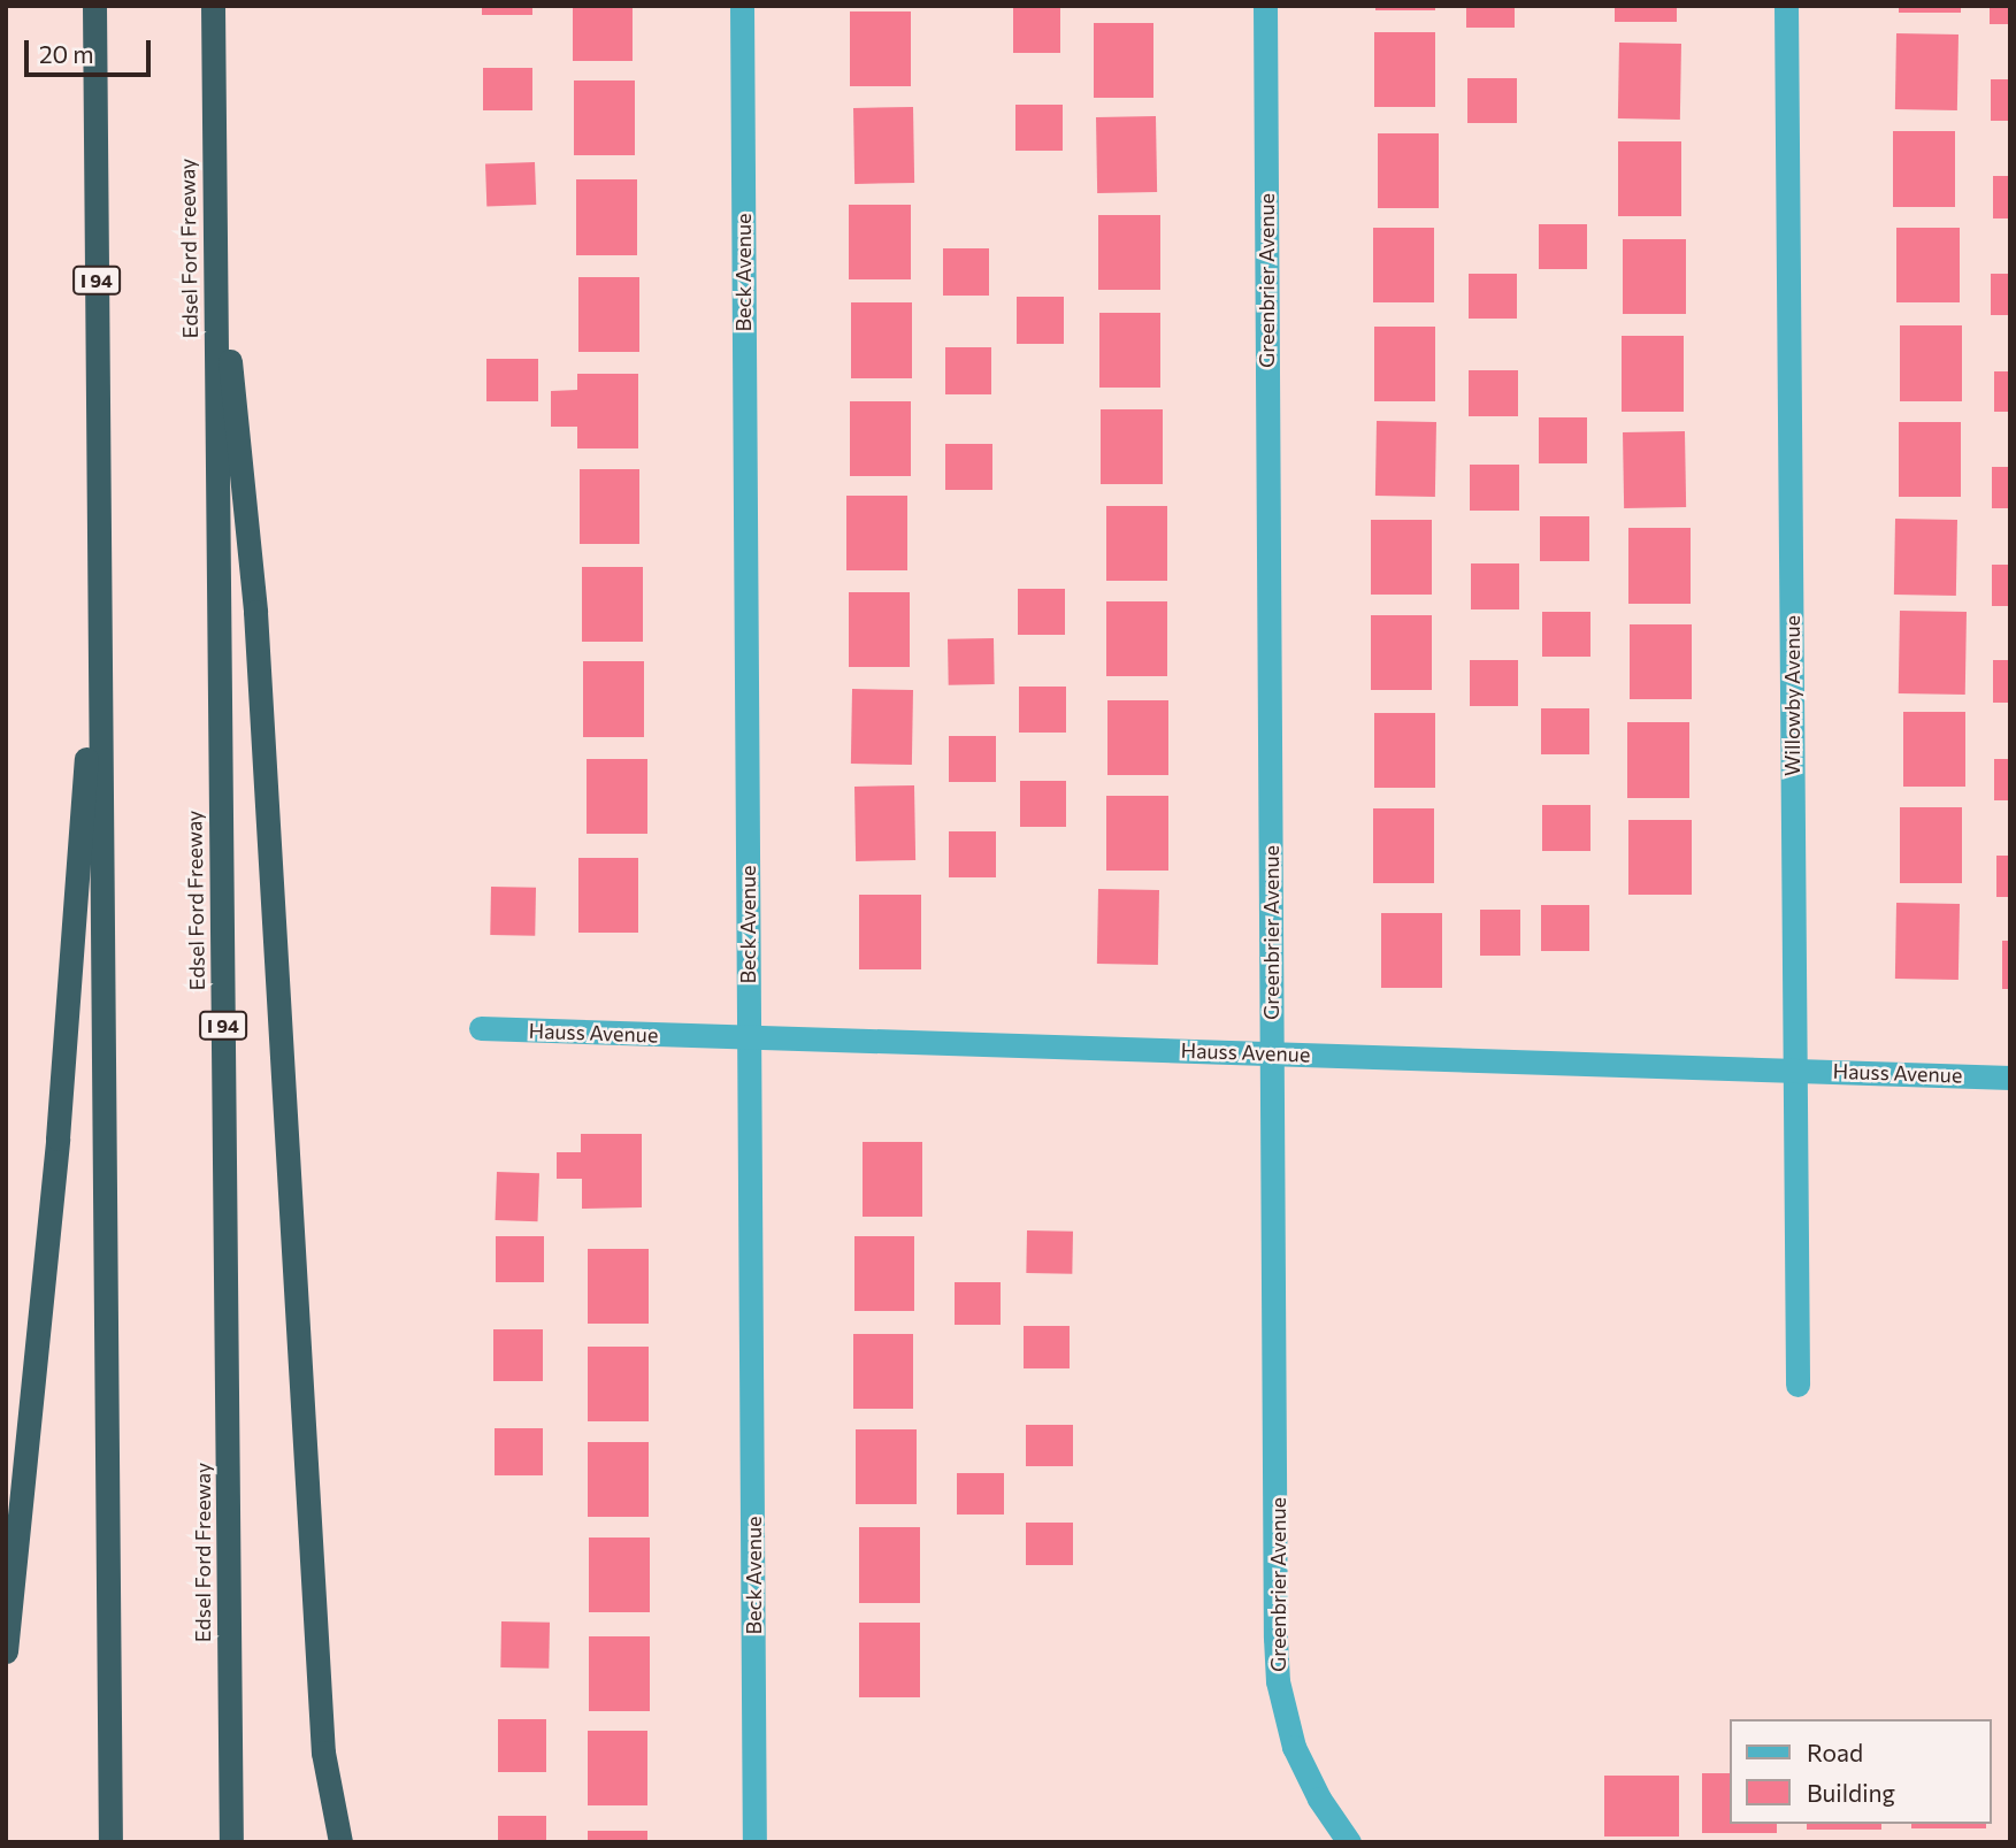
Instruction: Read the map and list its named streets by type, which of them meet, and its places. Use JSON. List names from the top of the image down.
{
  "streets": {
    "highway": ["Edsel Ford Freeway", "I 94"],
    "street": [
      "Beck Avenue",
      "Greenbrier Avenue",
      "Willowby Avenue",
      "Hauss Avenue"
    ]
  },
  "crossings": [
    ["Beck Avenue", "Hauss Avenue"],
    ["Greenbrier Avenue", "Hauss Avenue"],
    ["Willowby Avenue", "Hauss Avenue"]
  ],
  "legend": ["Road", "Building"],
  "scale_bar": "20 m"
}
